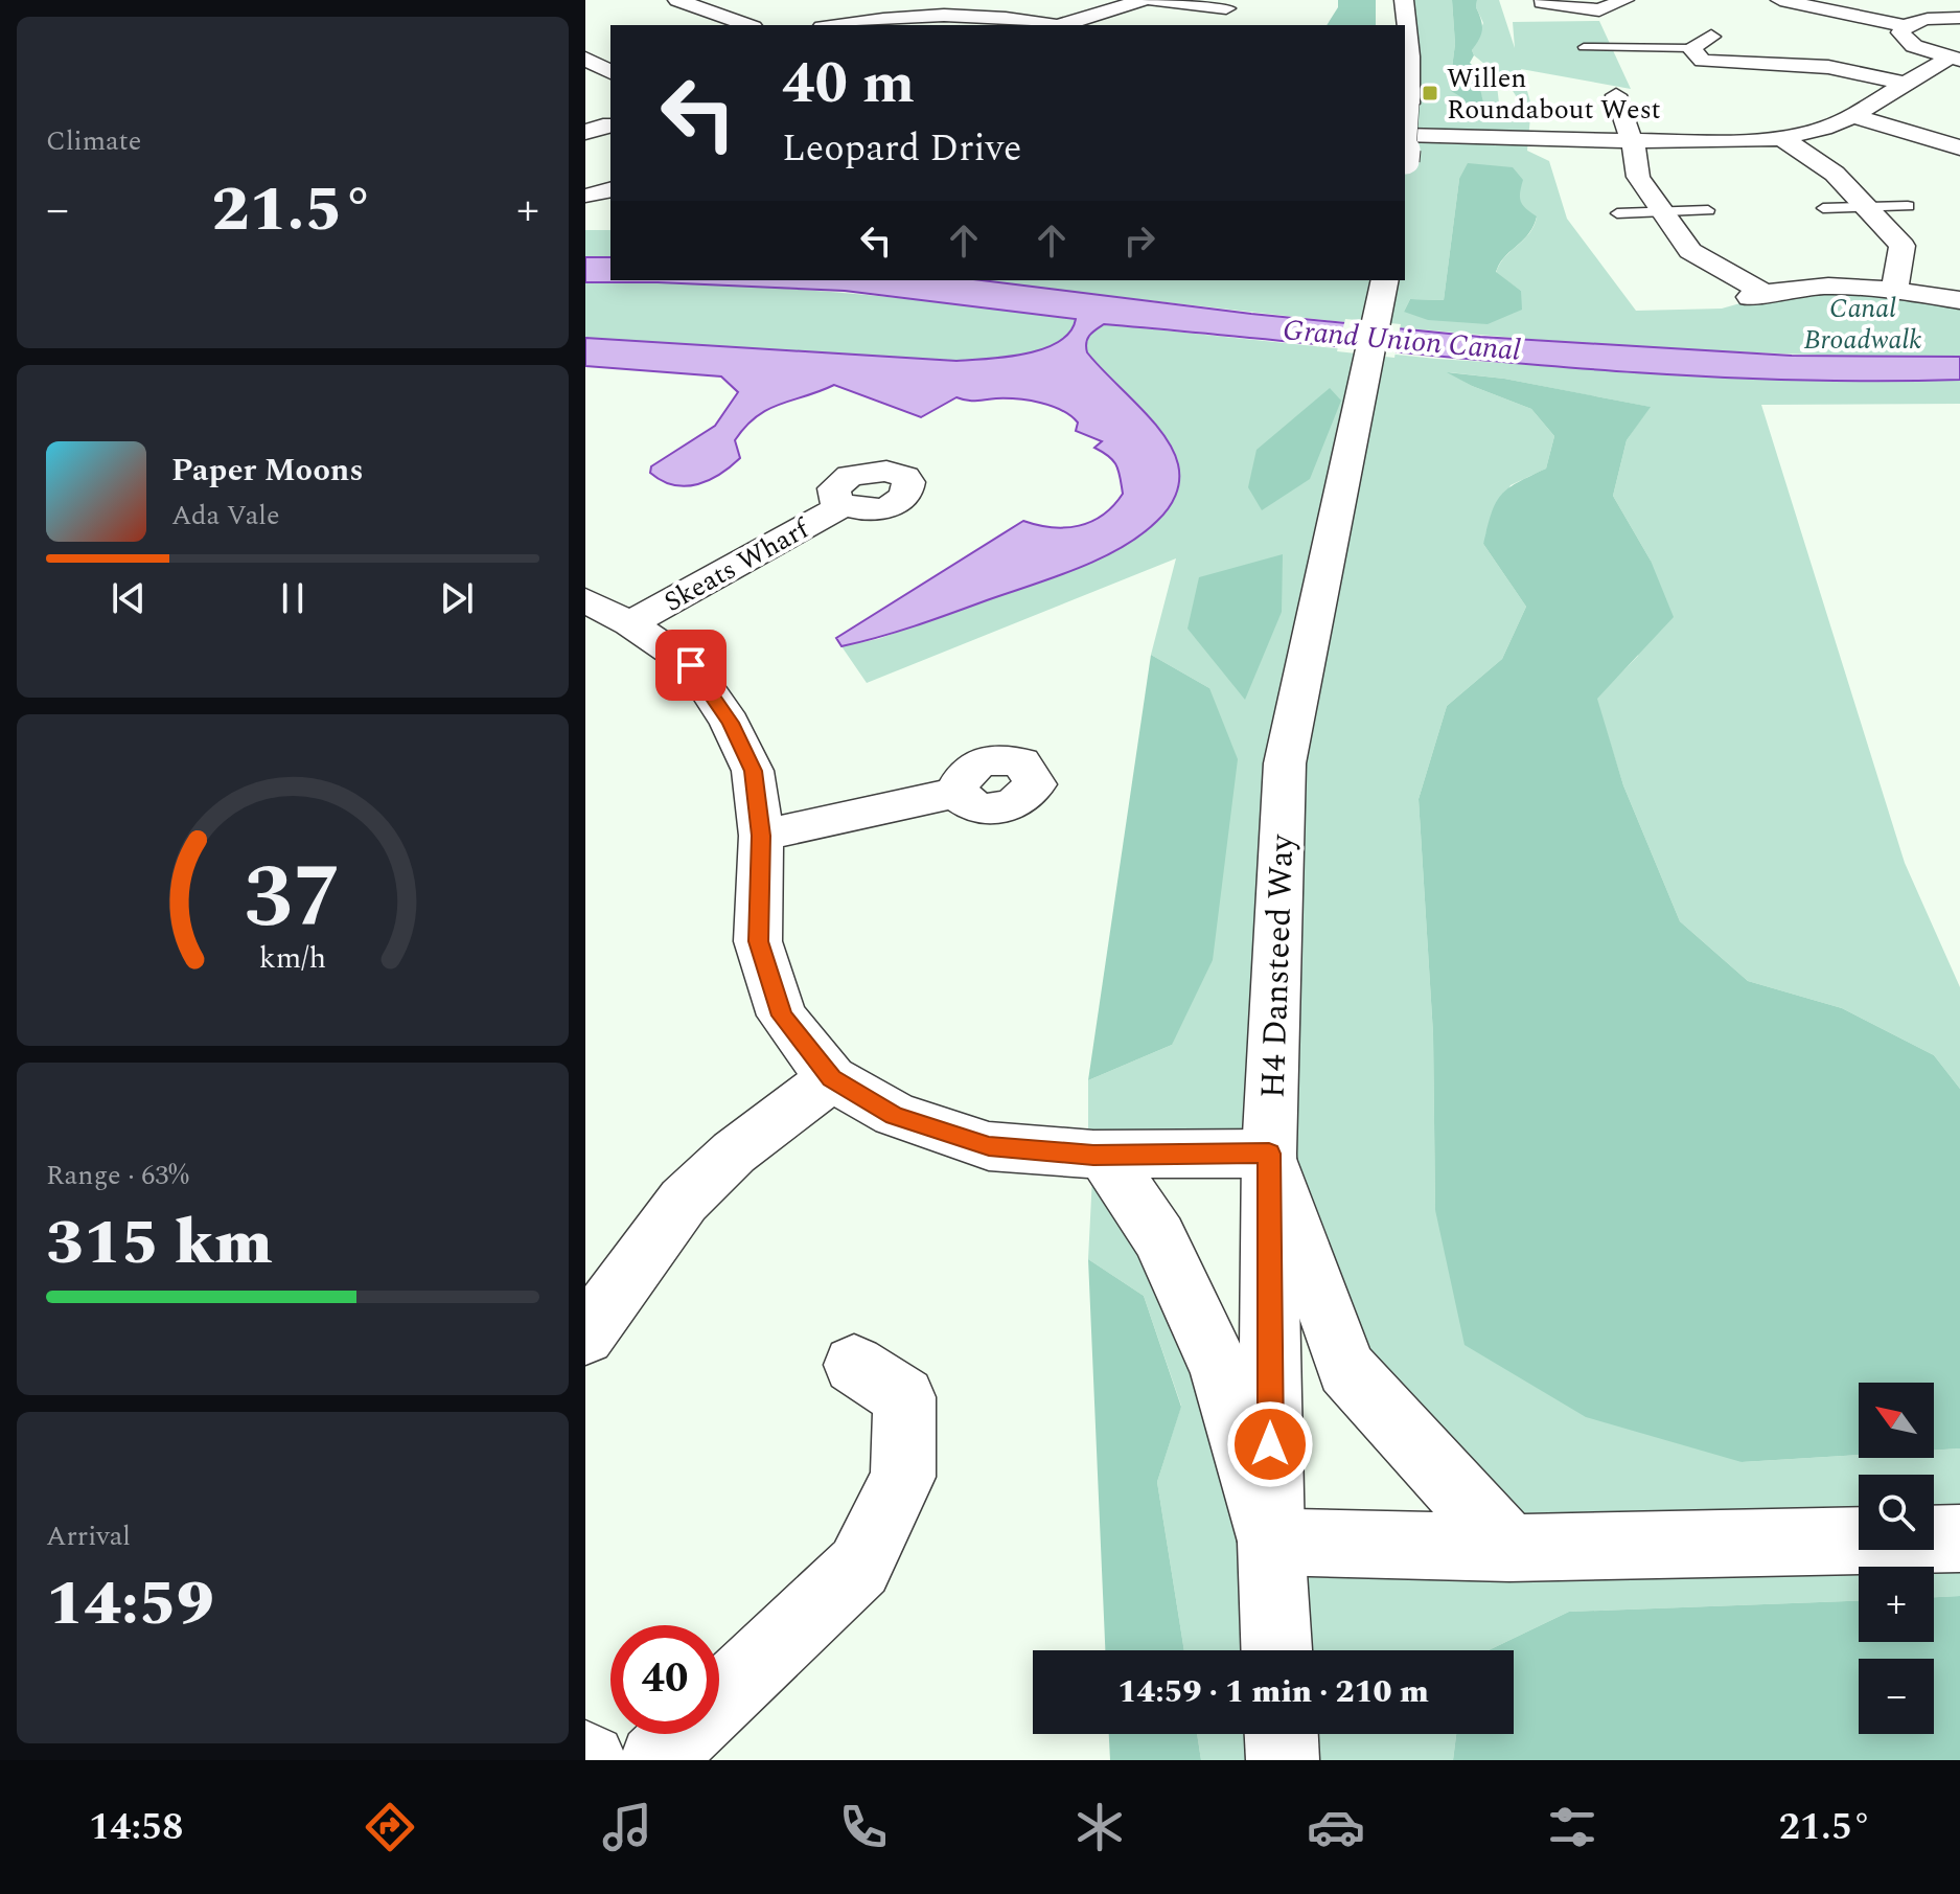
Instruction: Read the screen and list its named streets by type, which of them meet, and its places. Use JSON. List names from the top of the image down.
{
  "streets": {
    "street": ["Skeats Wharf", "H4 Dansteed Way"]
  },
  "water": ["Grand Union Canal"],
  "parks": ["Canal Broadwalk"],
  "places": {
    "transit": ["Willen Roundabout West"]
  },
  "north": "top left",
  "page": {
    "tile": [
      "Climate",
      ["Range · 63%", "315 km"],
      ["Arrival", "14:59"]
    ],
    "turn": ["40 m", "Leopard Drive"],
    "heat": ["−", "21.5°", "+"],
    "song": ["Paper Moons", "Ada Vale"],
    "map_buttons": ["+", "−"],
    "limit": "40",
    "trip": "14:59 · 1 min · 210 m",
    "tabs": ["14:58", "21.5°"],
    "gauge": ["37", "km/h"]
  }
}
